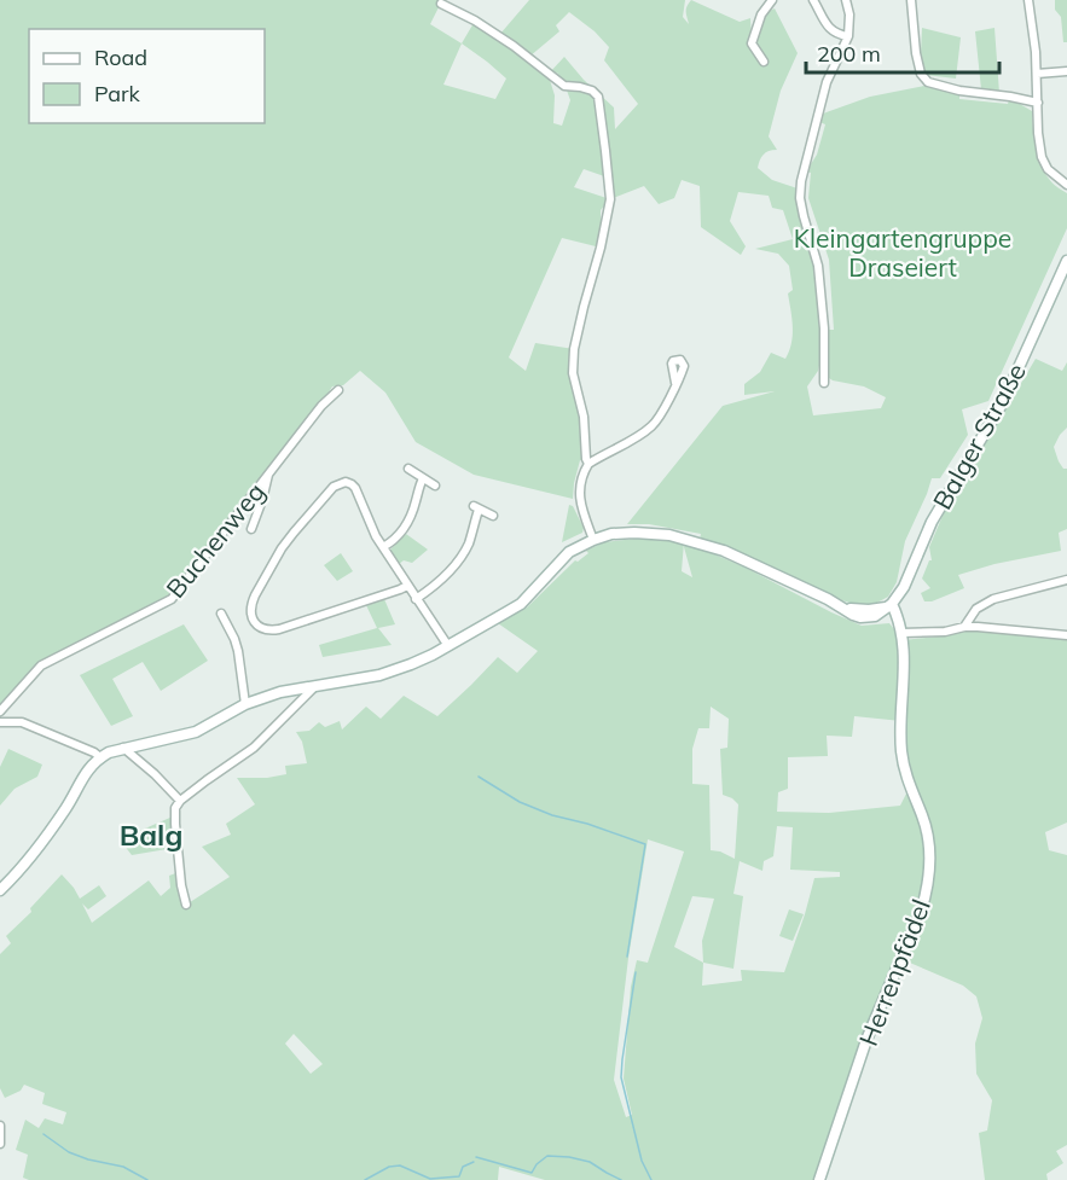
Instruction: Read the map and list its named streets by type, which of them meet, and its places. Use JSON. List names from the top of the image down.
{
  "streets": {
    "street": ["Balger Straße", "Buchenweg", "Herrenpfädel"]
  },
  "crossings": [
    ["Balger Straße", "Herrenpfädel"]
  ],
  "districts": ["Balg"],
  "parks": ["Kleingartengruppe Draseiert"],
  "legend": ["Road", "Park"],
  "scale_bar": "200 m"
}
